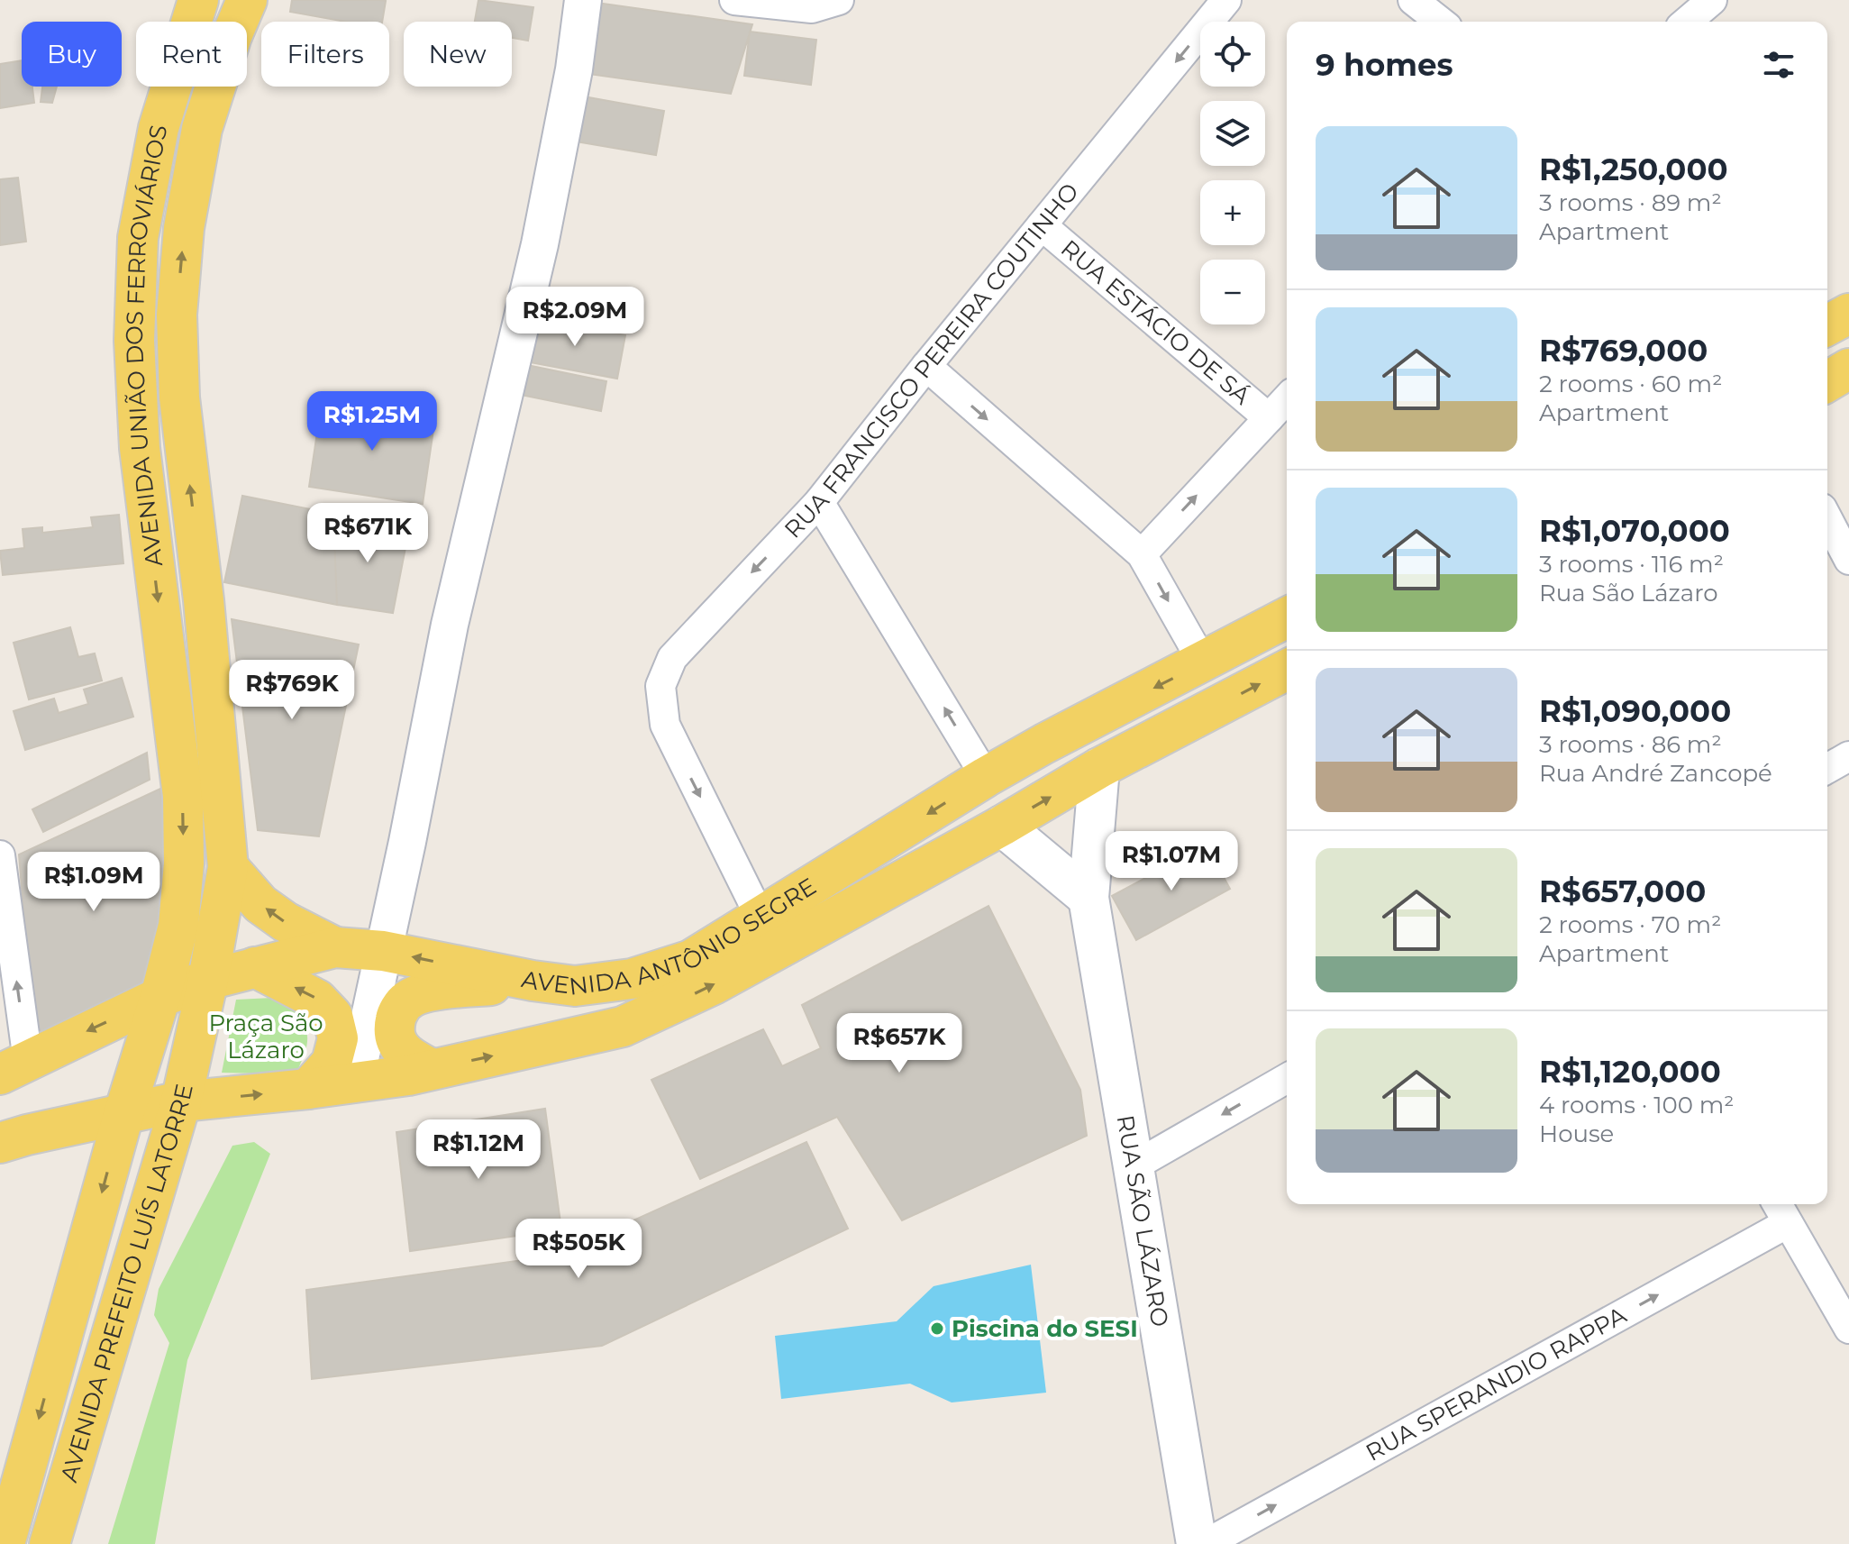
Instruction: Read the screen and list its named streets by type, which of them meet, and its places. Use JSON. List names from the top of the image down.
{
  "streets": {
    "main road": [
      "AVENIDA UNIÃO DOS FERROVIÁRIOS",
      "AVENIDA ANTÔNIO SEGRE",
      "RUA SÃO LÁZARO",
      "AVENIDA PREFEITO LUÍS LATORRE"
    ],
    "street": ["RUA ESTÁCIO DE SÁ", "RUA FRANCISCO PEREIRA COUTINHO", "RUA SPERANDIO RAPPA"]
  },
  "crossings": [
    ["RUA ESTÁCIO DE SÁ", "RUA FRANCISCO PEREIRA COUTINHO"],
    ["AVENIDA UNIÃO DOS FERROVIÁRIOS", "AVENIDA ANTÔNIO SEGRE"],
    ["AVENIDA UNIÃO DOS FERROVIÁRIOS", "AVENIDA PREFEITO LUÍS LATORRE"],
    ["RUA FRANCISCO PEREIRA COUTINHO", "AVENIDA ANTÔNIO SEGRE"],
    ["AVENIDA ANTÔNIO SEGRE", "RUA SÃO LÁZARO"],
    ["AVENIDA ANTÔNIO SEGRE", "AVENIDA PREFEITO LUÍS LATORRE"]
  ],
  "one_way": ["RUA SPERANDIO RAPPA"],
  "parks": ["Praça São Lázaro"],
  "places": ["Piscina do SESI"],
  "page": {
    "map_buttons": ["+", "−"],
    "chip": [
      "Buy",
      "Rent",
      "Filters",
      "New"
    ],
    "heading": "9 homes",
    "list": [
      {
        "name": "R$1,250,000",
        "note": "3 rooms · 89 m² · Apartment"
      },
      {
        "name": "R$769,000",
        "note": "2 rooms · 60 m² · Apartment"
      },
      {
        "name": "R$1,070,000",
        "note": "3 rooms · 116 m² · Rua São Lázaro"
      },
      {
        "name": "R$1,090,000",
        "note": "3 rooms · 86 m² · Rua André Zancopé"
      },
      {
        "name": "R$657,000",
        "note": "2 rooms · 70 m² · Apartment"
      },
      {
        "name": "R$1,120,000",
        "note": "4 rooms · 100 m² · House"
      }
    ],
    "price": [
      "R$2.09M",
      "R$1.25M",
      "R$671K",
      "R$769K",
      "R$1.07M",
      "R$1.09M",
      "R$657K",
      "R$1.12M",
      "R$505K"
    ]
  }
}
